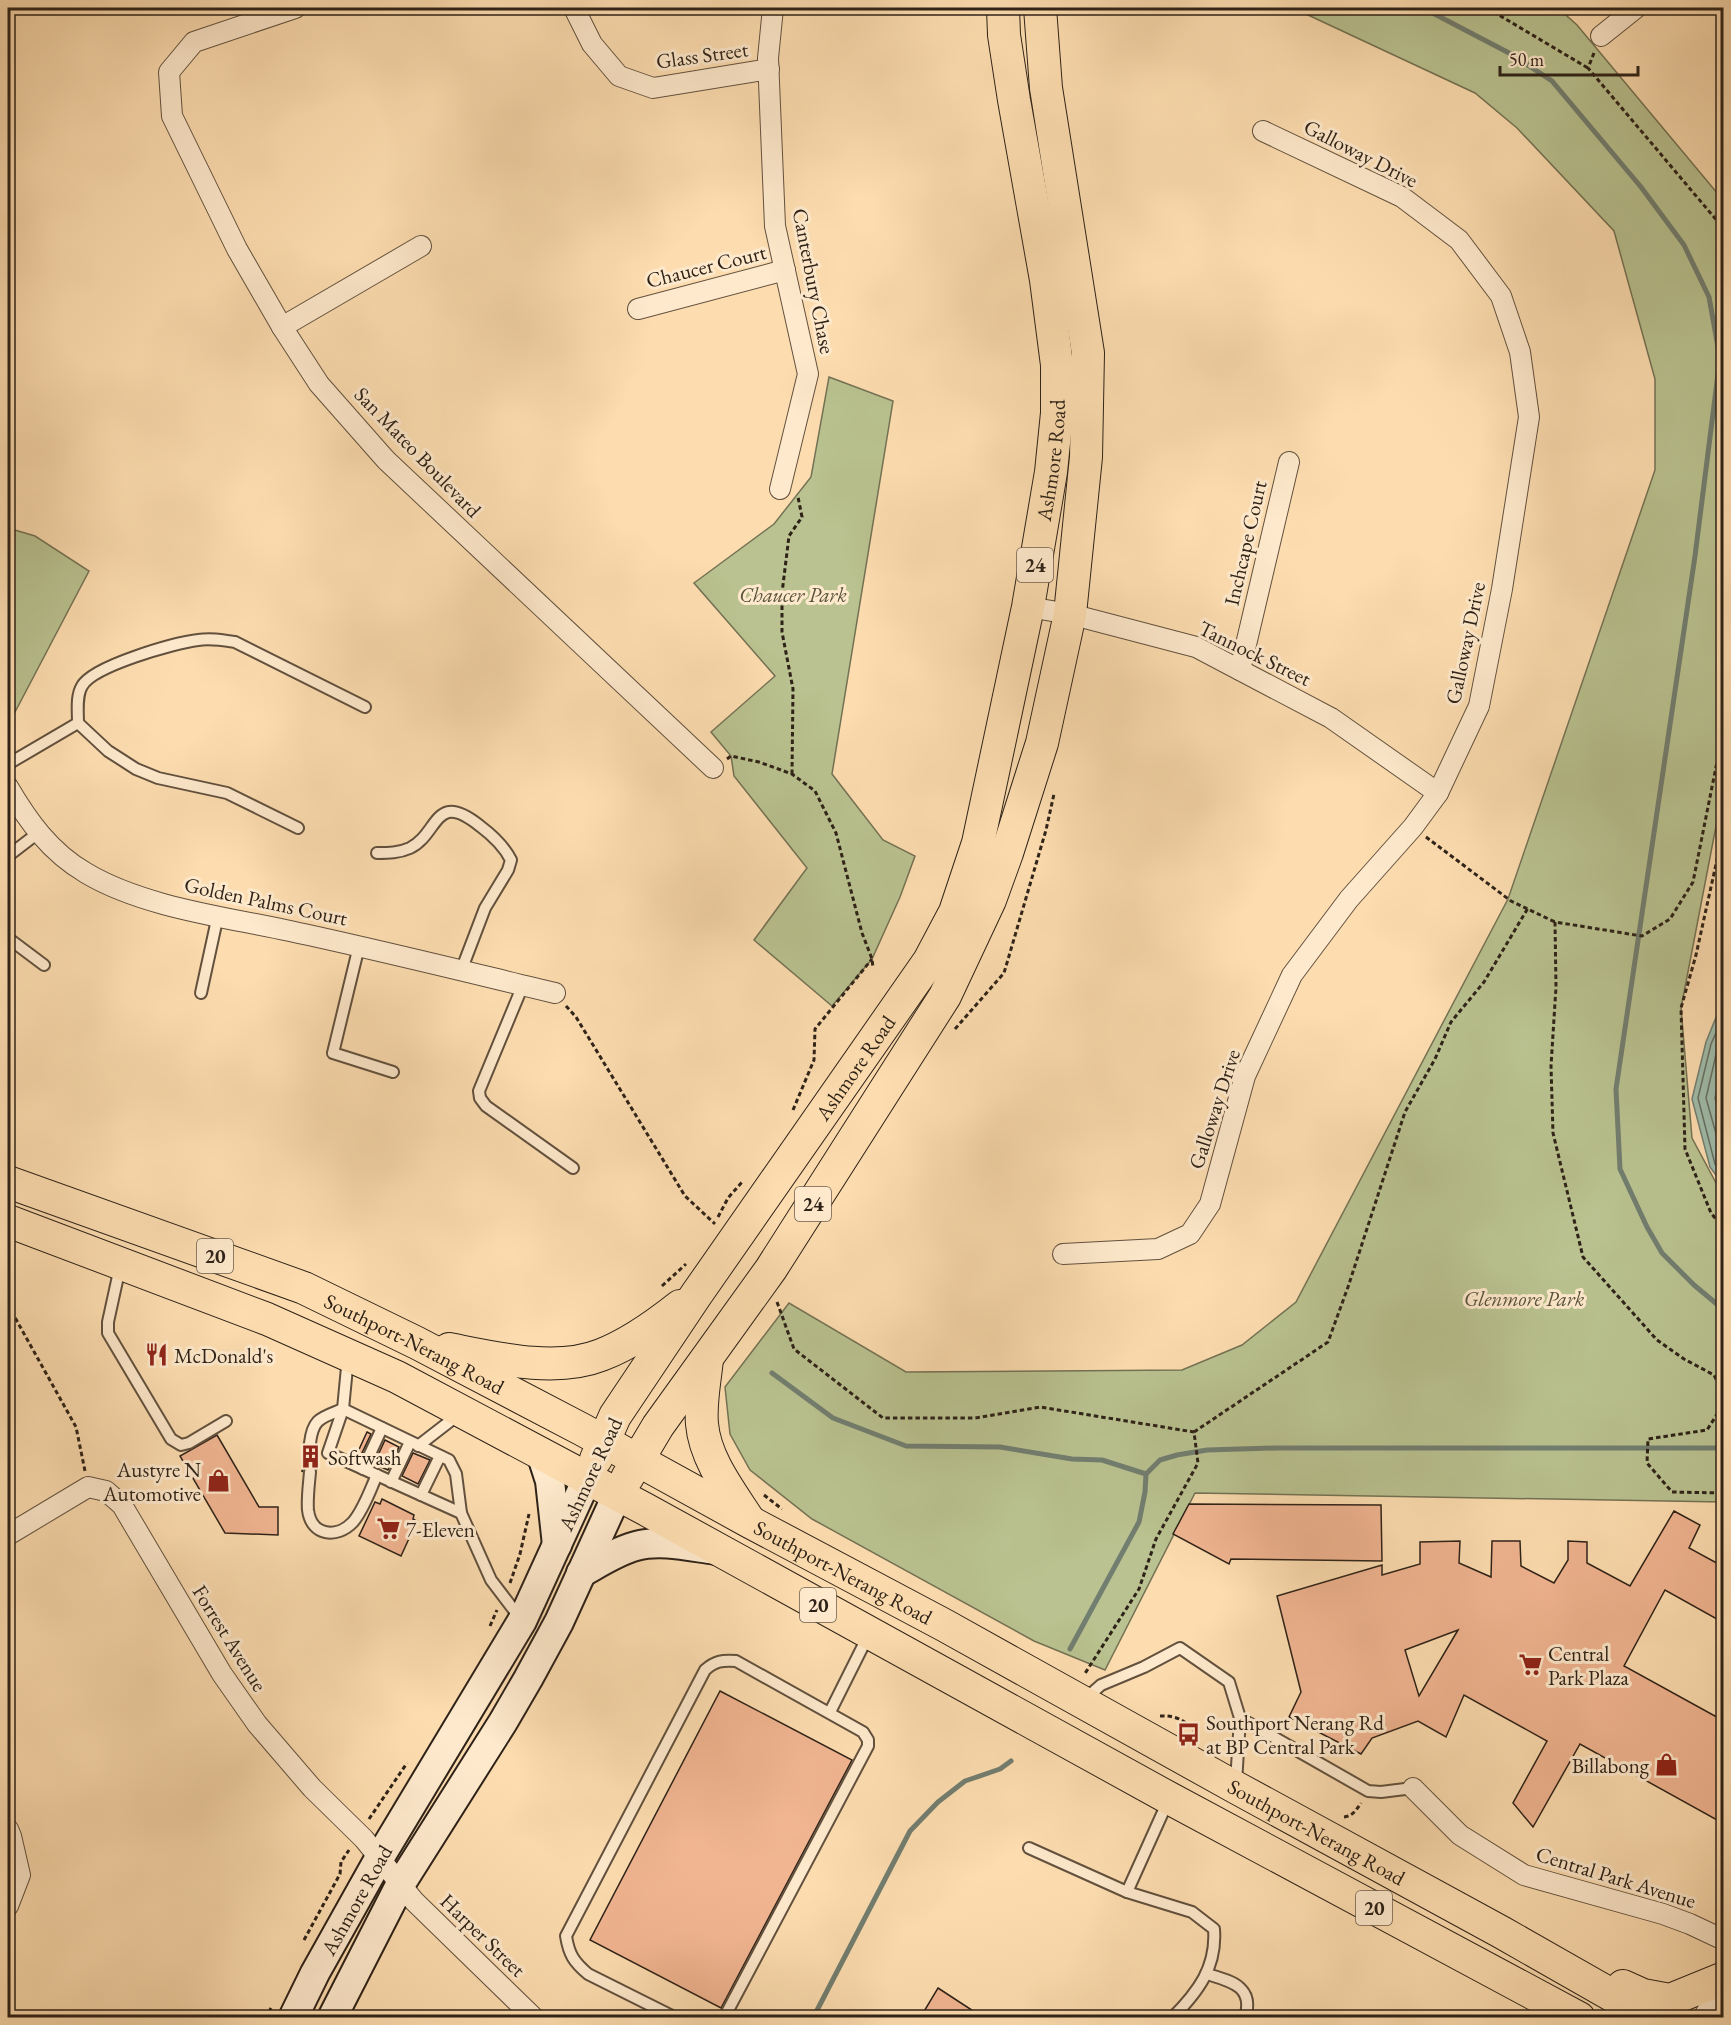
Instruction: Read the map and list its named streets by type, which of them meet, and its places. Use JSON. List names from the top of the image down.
{
  "streets": {
    "main road": [
      "Ashmore Road",
      "24",
      "20",
      "Southport-Nerang Road"
    ],
    "street": [
      "Glass Street",
      "Galloway Drive",
      "Chaucer Court",
      "Canterbury Chase",
      "San Mateo Boulevard",
      "Inchcape Court",
      "Tannock Street",
      "Golden Palms Court",
      "Forrest Avenue",
      "Central Park Avenue",
      "Harper Street"
    ]
  },
  "crossings": [
    ["Glass Street", "Canterbury Chase"],
    ["Galloway Drive", "Tannock Street"],
    ["Chaucer Court", "Canterbury Chase"],
    ["Ashmore Road", "Tannock Street"],
    ["Ashmore Road", "Southport-Nerang Road"],
    ["Ashmore Road", "Forrest Avenue"],
    ["Ashmore Road", "Harper Street"],
    ["Inchcape Court", "Tannock Street"],
    ["Forrest Avenue", "Harper Street"]
  ],
  "parks": ["Chaucer Park", "Glenmore Park"],
  "places": {
    "restaurant": ["McDonald's"],
    "building": ["Softwash"],
    "shop": ["Austyre N Automotive", "Billabong"],
    "supermarket": ["7-Eleven", "Central Park Plaza"],
    "bus stop": ["Southport Nerang Rd at BP Central Park"]
  },
  "scale_bar": "50 m"
}
